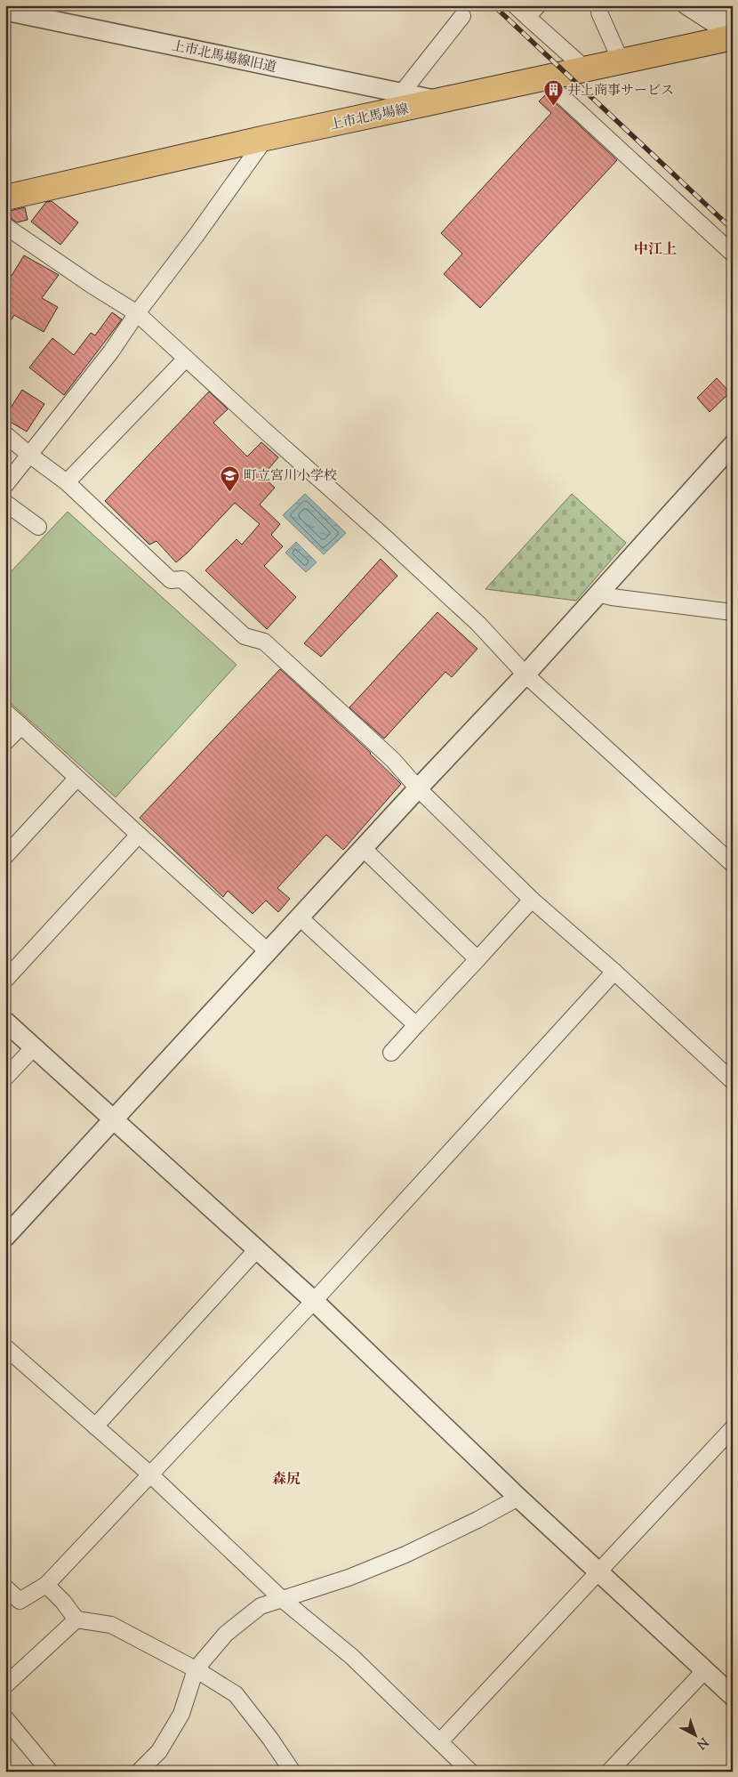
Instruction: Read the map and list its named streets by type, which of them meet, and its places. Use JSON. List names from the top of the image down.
{
  "streets": {
    "main road": ["上市北馬場線"],
    "street": ["上市北馬場線旧道"]
  },
  "crossings": [
    ["上市北馬場線旧道", "上市北馬場線"]
  ],
  "districts": ["中江上", "森尻"],
  "places": {
    "building": ["井上商事サービス"],
    "school or university": ["町立宮川小学校"]
  },
  "north": "bottom right"
}
